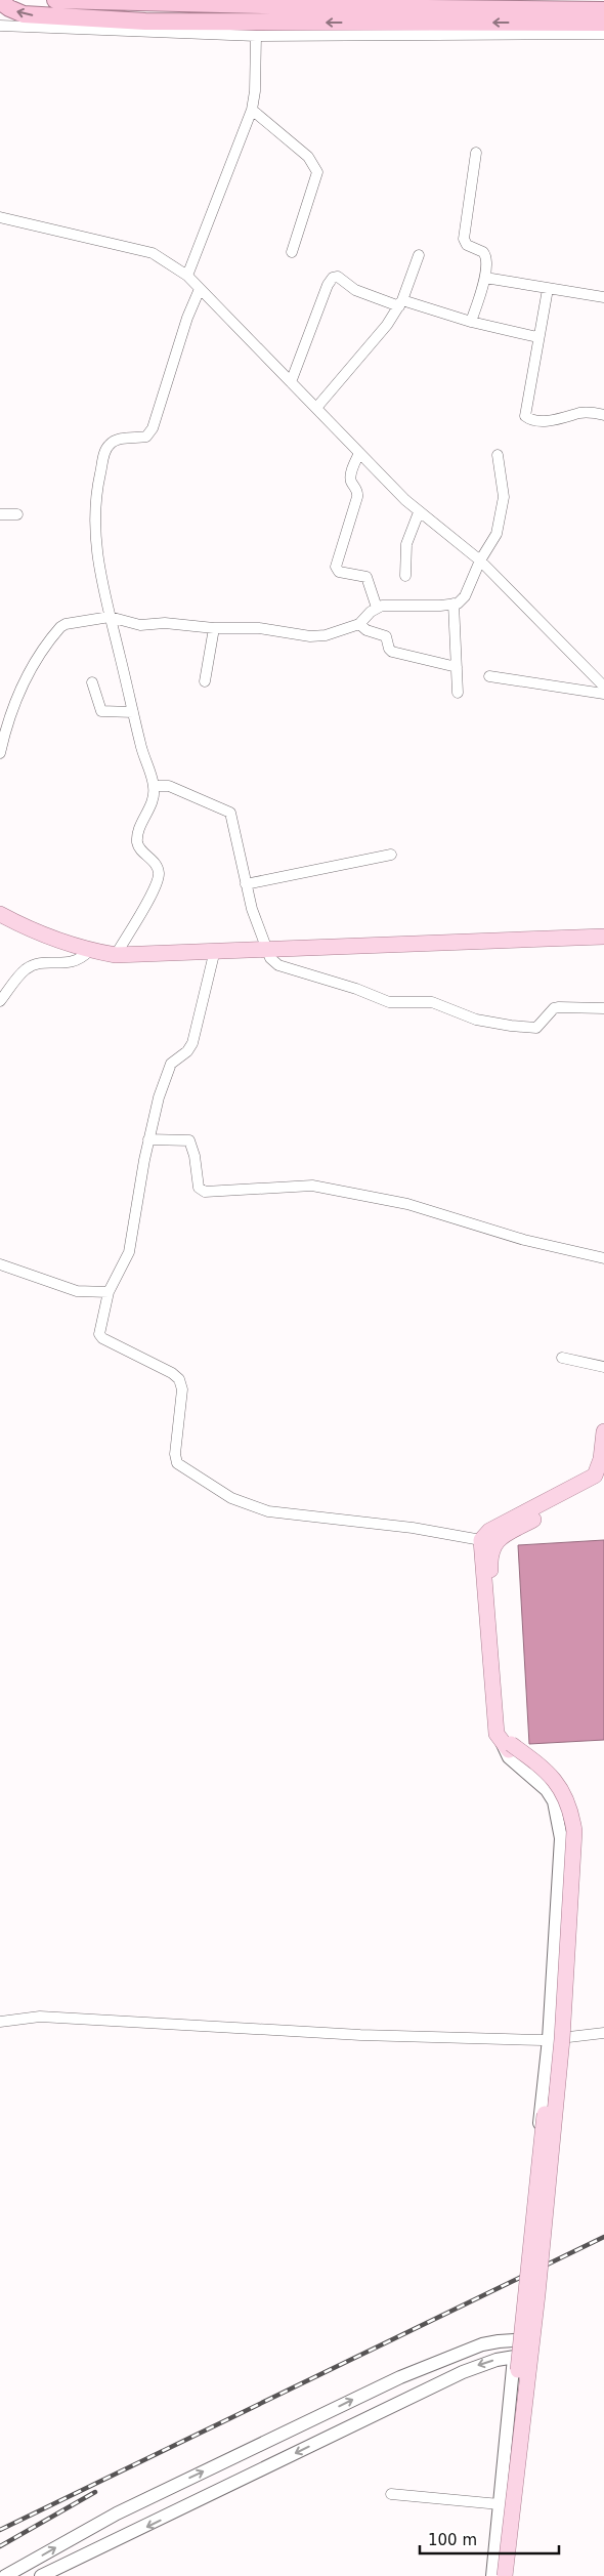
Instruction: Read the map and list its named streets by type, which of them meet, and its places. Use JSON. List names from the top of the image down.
{
  "scale_bar": "100 m"
}
